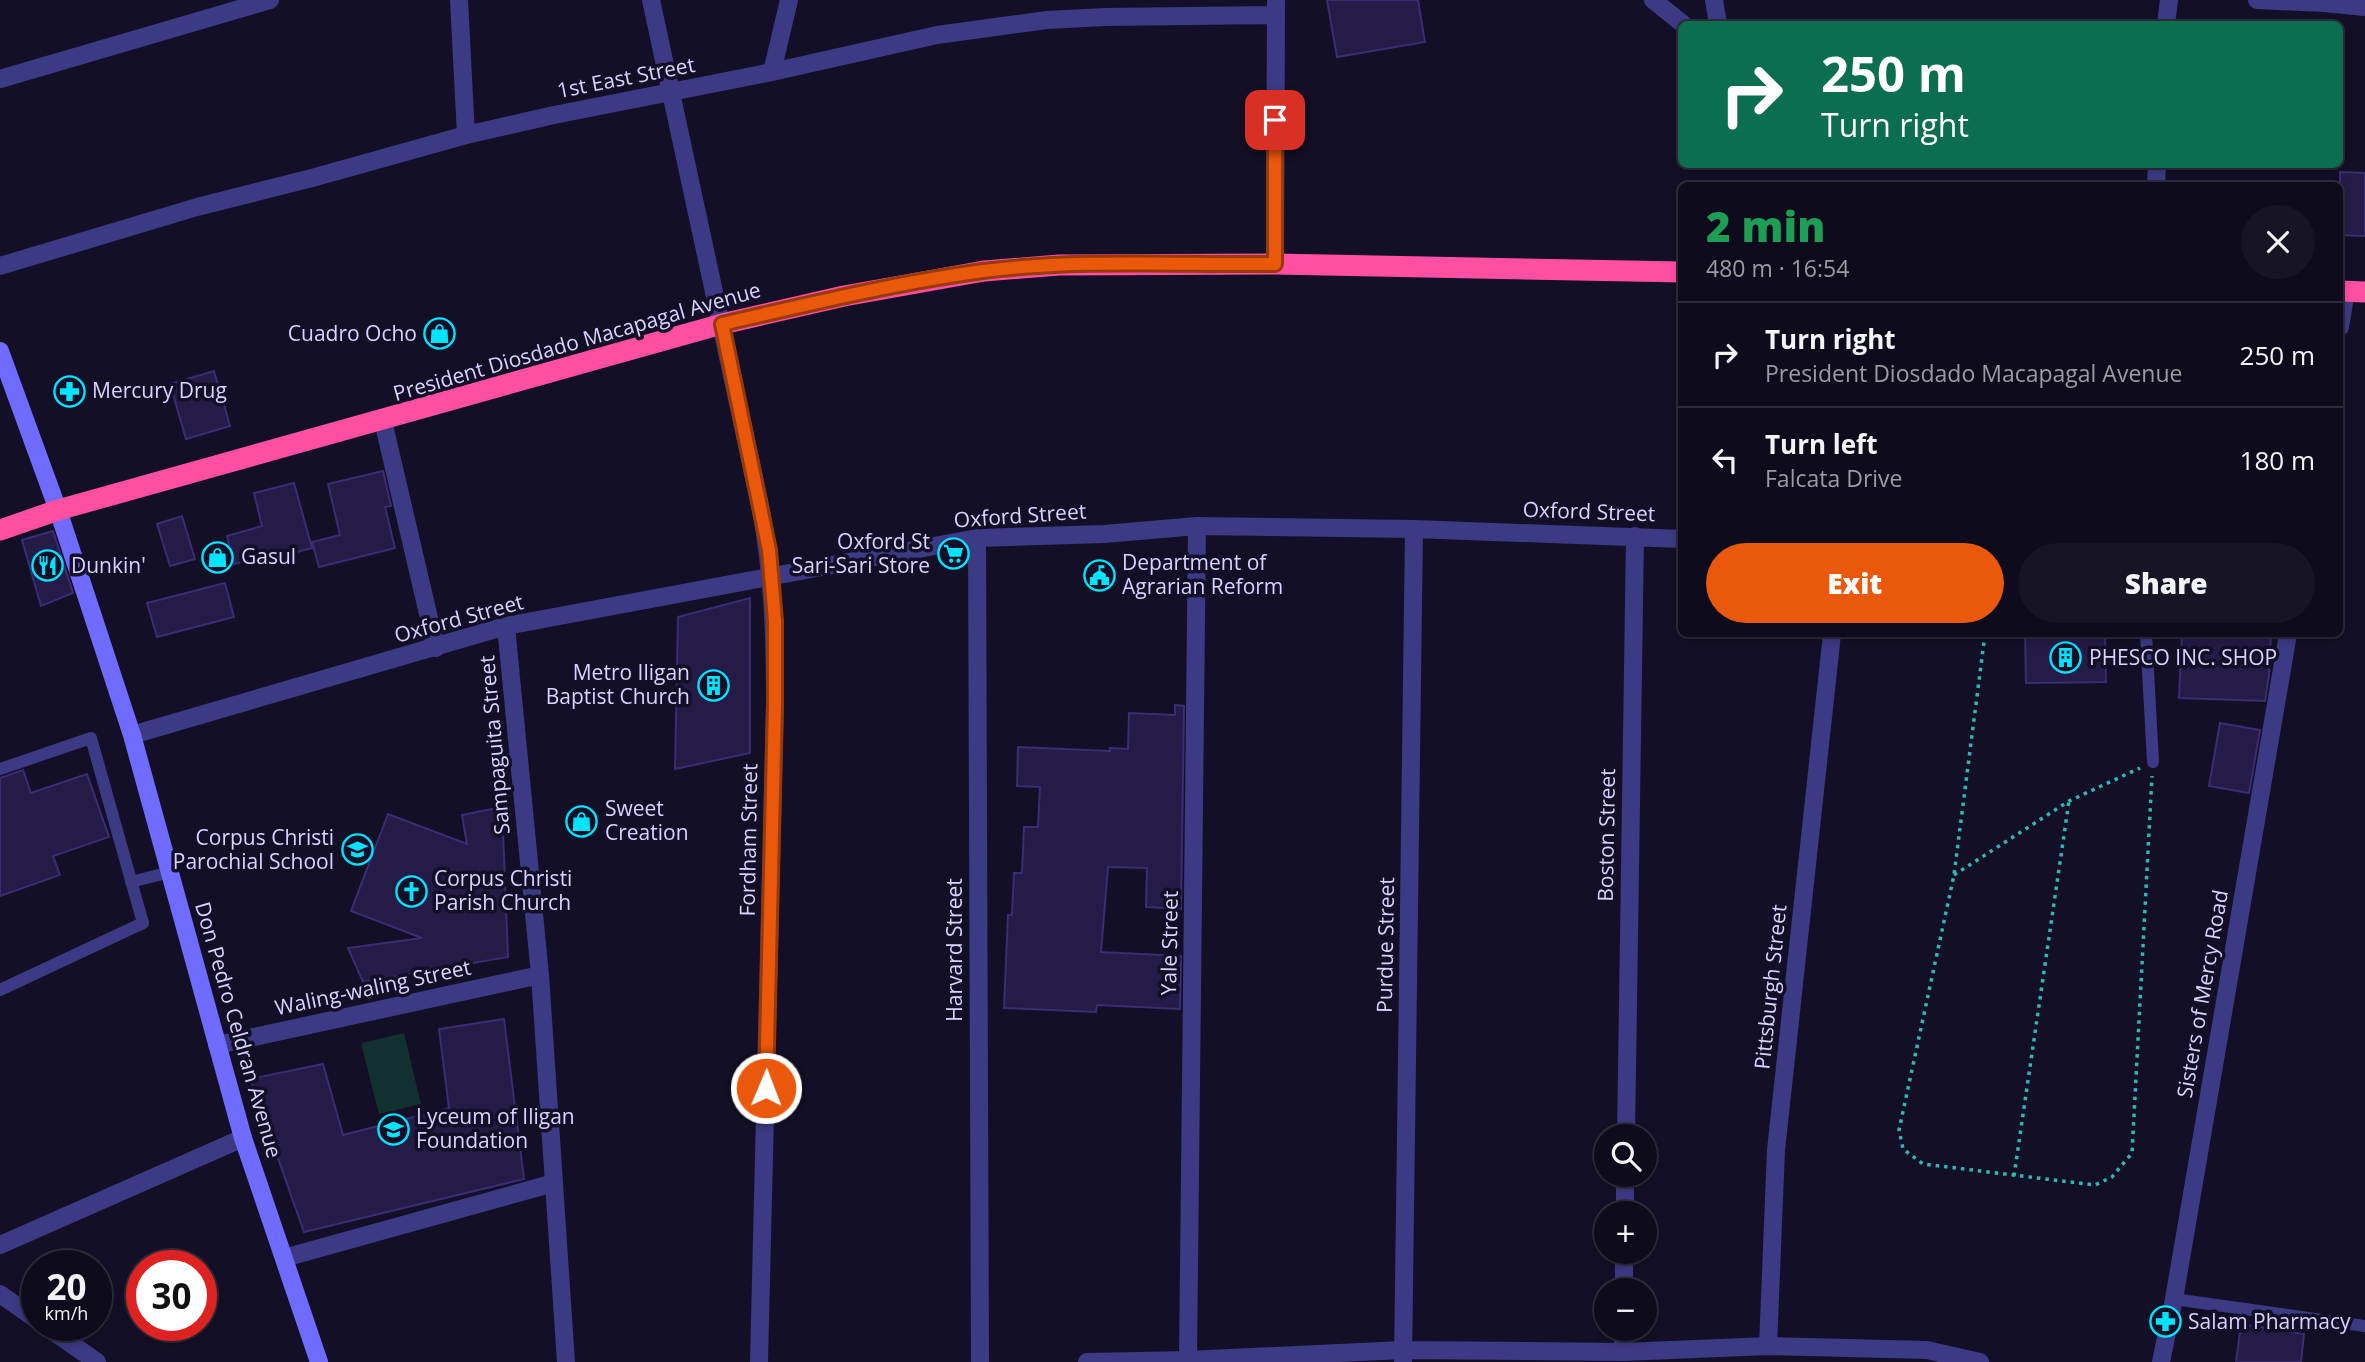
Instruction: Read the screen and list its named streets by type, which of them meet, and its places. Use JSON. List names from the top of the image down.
{
  "streets": {
    "highway": ["President Diosdado Macapagal Avenue"],
    "main road": ["Don Pedro Celdran Avenue"],
    "street": [
      "1st East Street",
      "Oxford Street",
      "Sampaguita Street",
      "Boston Street",
      "Fordham Street",
      "Yale Street",
      "Purdue Street",
      "Harvard Street",
      "Pittsburgh Street",
      "Waling-waling Street",
      "Sisters of Mercy Road"
    ]
  },
  "crossings": [
    ["1st East Street", "Fordham Street"],
    ["President Diosdado Macapagal Avenue", "Fordham Street"],
    ["President Diosdado Macapagal Avenue", "Don Pedro Celdran Avenue"],
    ["Oxford Street", "Sampaguita Street"],
    ["Oxford Street", "Boston Street"],
    ["Oxford Street", "Fordham Street"],
    ["Oxford Street", "Yale Street"],
    ["Oxford Street", "Purdue Street"],
    ["Oxford Street", "Harvard Street"],
    ["Oxford Street", "Don Pedro Celdran Avenue"],
    ["Sampaguita Street", "Waling-waling Street"],
    ["Waling-waling Street", "Don Pedro Celdran Avenue"]
  ],
  "places": {
    "shop": ["Cuadro Ocho", "Gasul", "Sweet Creation"],
    "pharmacy": ["Mercury Drug", "Salam Pharmacy"],
    "supermarket": ["Oxford St Sari-Sari Store"],
    "restaurant": ["Dunkin'"],
    "public building": ["Department of Agrarian Reform"],
    "building": ["PHESCO INC. SHOP", "Metro Iligan Baptist Church"],
    "school or university": ["Corpus Christi Parochial School", "Lyceum of Iligan Foundation"],
    "church": ["Corpus Christi Parish Church"]
  },
  "page": {
    "turn": ["250 m", "Turn right"],
    "heading": ["2 min", "480 m · 16:54"],
    "list": [
      {
        "name": "Turn right",
        "note": "President Diosdado Macapagal Avenue",
        "value": "250 m"
      },
      {
        "name": "Turn left",
        "note": "Falcata Drive",
        "value": "180 m"
      }
    ],
    "buttons": ["Exit", "Share"],
    "map_buttons": ["+", "−"],
    "speed": "20 km/h",
    "limit": "30"
  }
}
